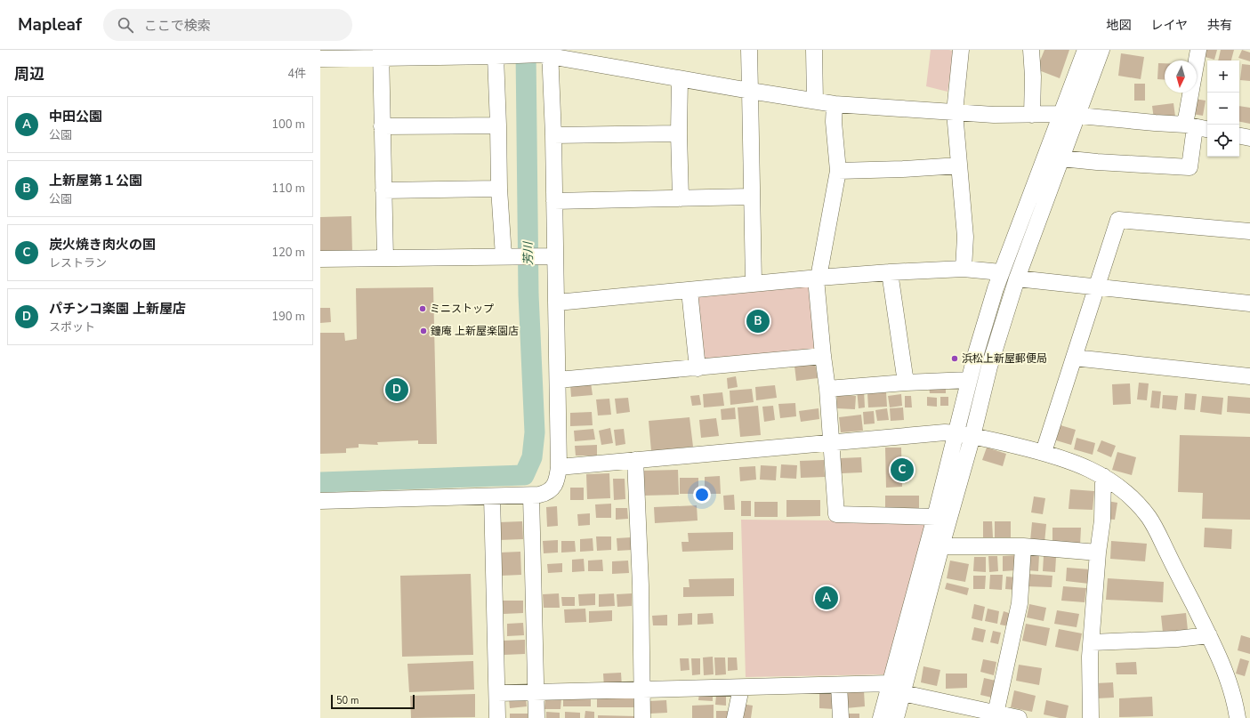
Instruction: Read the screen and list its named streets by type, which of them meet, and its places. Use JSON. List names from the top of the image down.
{
  "water": ["芳川"],
  "places": ["ミニストップ", "鐘庵 上新屋楽園店", "浜松上新屋郵便局"],
  "scale_bar": "50 m",
  "north": "bottom",
  "page": {
    "header": "Mapleaf",
    "search": "ここで検索",
    "nav": ["地図", "レイヤ", "共有"],
    "heading": ["周辺", "4件"],
    "map_buttons": ["+", "−"],
    "list": [
      {
        "mark": "A",
        "name": "中田公園",
        "note": "公園",
        "value": "100 m"
      },
      {
        "mark": "B",
        "name": "上新屋第１公園",
        "note": "公園",
        "value": "110 m"
      },
      {
        "mark": "C",
        "name": "炭火焼き肉火の国",
        "note": "レストラン",
        "value": "120 m"
      },
      {
        "mark": "D",
        "name": "パチンコ楽園 上新屋店",
        "note": "スポット",
        "value": "190 m"
      }
    ],
    "pins": [
      "B",
      "D",
      "C",
      "A"
    ],
    "scale": "50 m"
  }
}
